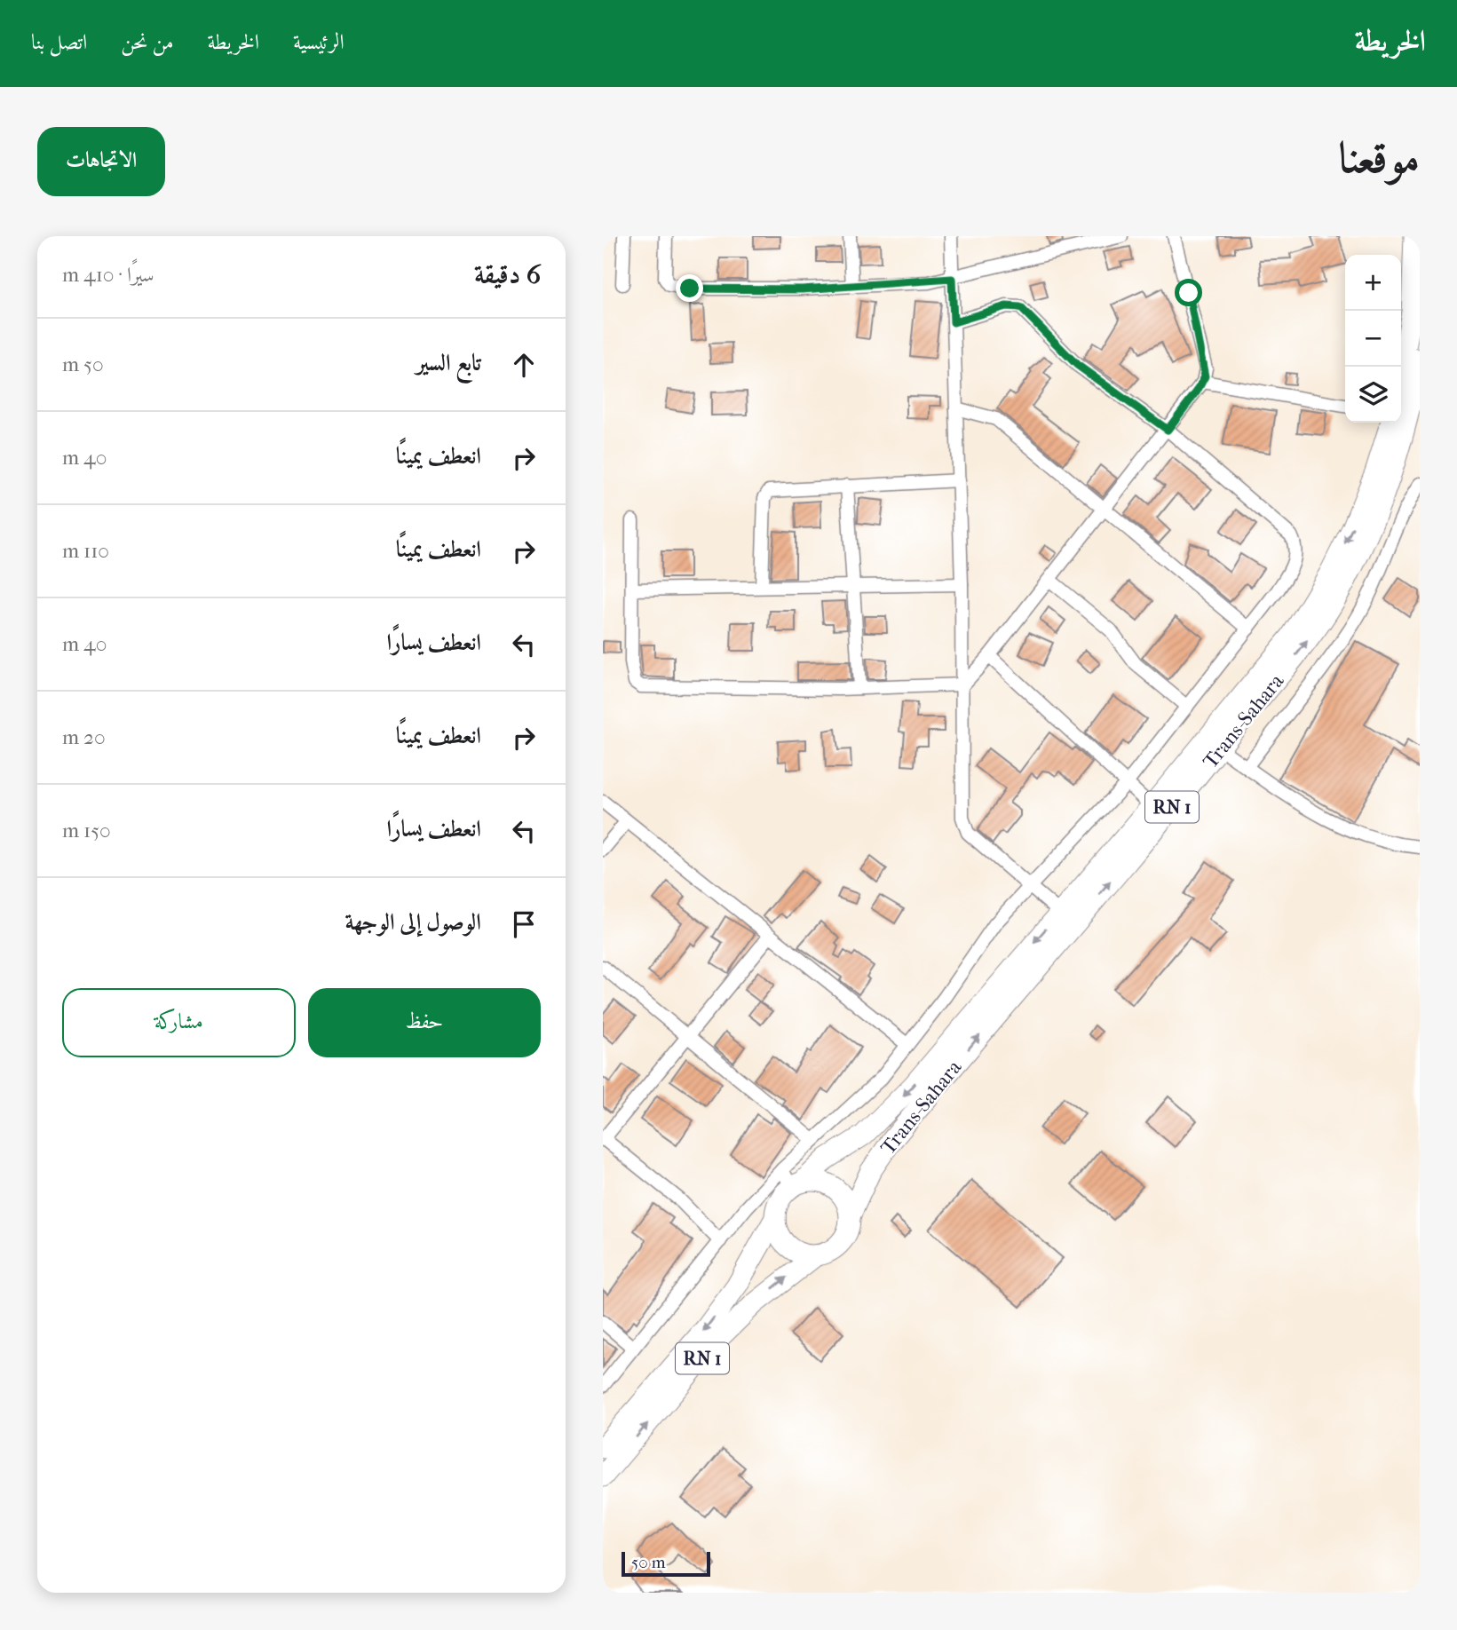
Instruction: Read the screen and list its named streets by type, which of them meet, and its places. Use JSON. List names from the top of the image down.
{
  "streets": {
    "highway": ["Trans-Sahara", "RN 1"]
  },
  "crossings": [
    ["Trans-Sahara", "RN 1"]
  ],
  "scale_bar": "50 m",
  "page": {
    "header": "الخريطة",
    "nav": [
      "الرئيسية",
      "الخريطة",
      "من نحن",
      "اتصل بنا"
    ],
    "title": "موقعنا",
    "buttons": [
      "الاتجاهات",
      ["حفظ", "مشاركة"]
    ],
    "heading": ["6 دقيقة", "سيرًا · 410 m"],
    "map_buttons": ["+", "−"],
    "list": [
      ["تابع السير", "50 m"],
      ["انعطف يمينًا", "40 m"],
      ["انعطف يمينًا", "110 m"],
      ["انعطف يسارًا", "40 m"],
      ["انعطف يمينًا", "20 m"],
      ["انعطف يسارًا", "150 m"],
      "الوصول إلى الوجهة"
    ],
    "scale": "50 m"
  }
}
